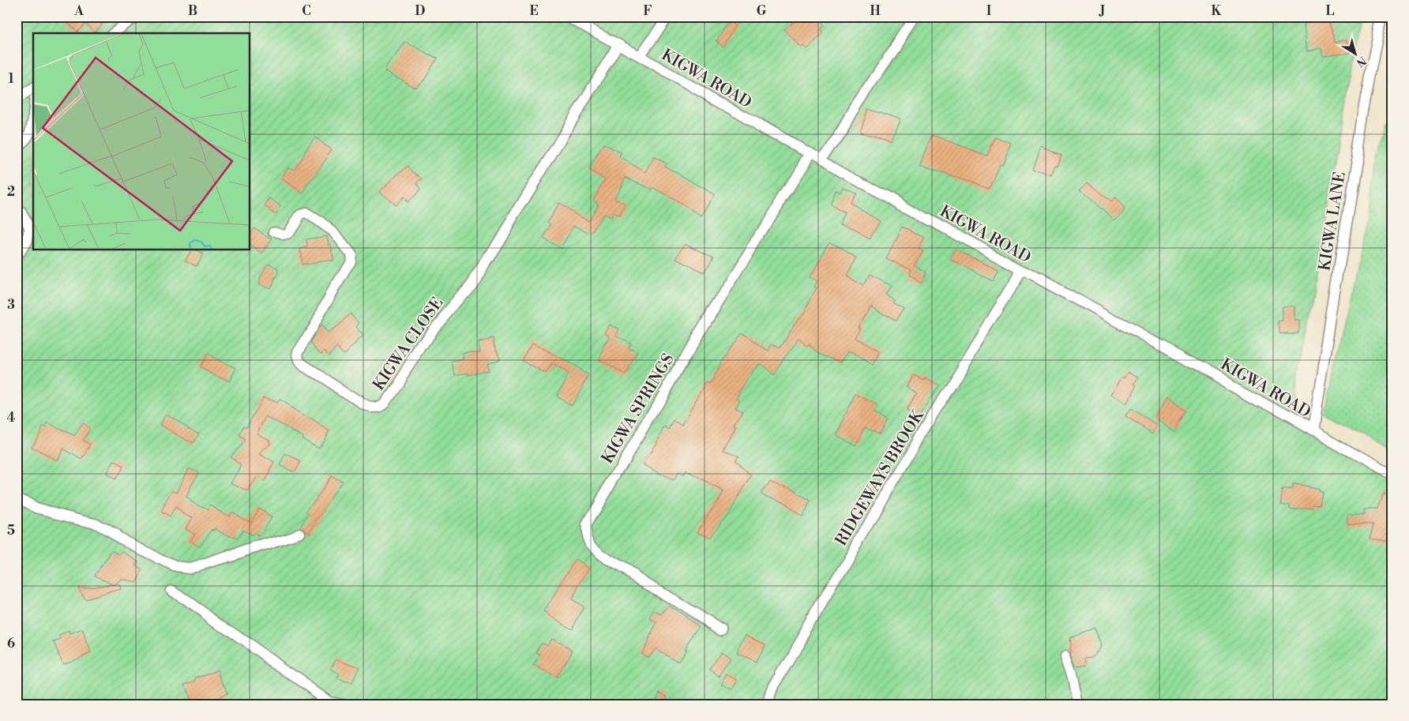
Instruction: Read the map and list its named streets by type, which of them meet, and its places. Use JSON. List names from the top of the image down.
{
  "streets": {
    "street": [
      "KIGWA ROAD",
      "KIGWA LANE",
      "KIGWA CLOSE",
      "KIGWA SPRINGS",
      "RIDGEWAYS BROOK"
    ]
  },
  "crossings": [
    ["KIGWA ROAD", "KIGWA LANE"],
    ["KIGWA ROAD", "KIGWA CLOSE"],
    ["KIGWA ROAD", "KIGWA SPRINGS"],
    ["KIGWA ROAD", "RIDGEWAYS BROOK"]
  ],
  "north": "bottom right",
  "grid": {
    "columns": [
      "A",
      "B",
      "C",
      "D",
      "E",
      "F",
      "G",
      "H",
      "I",
      "J",
      "K",
      "L"
    ],
    "rows": [
      "1",
      "2",
      "3",
      "4",
      "5",
      "6"
    ]
  }
}
